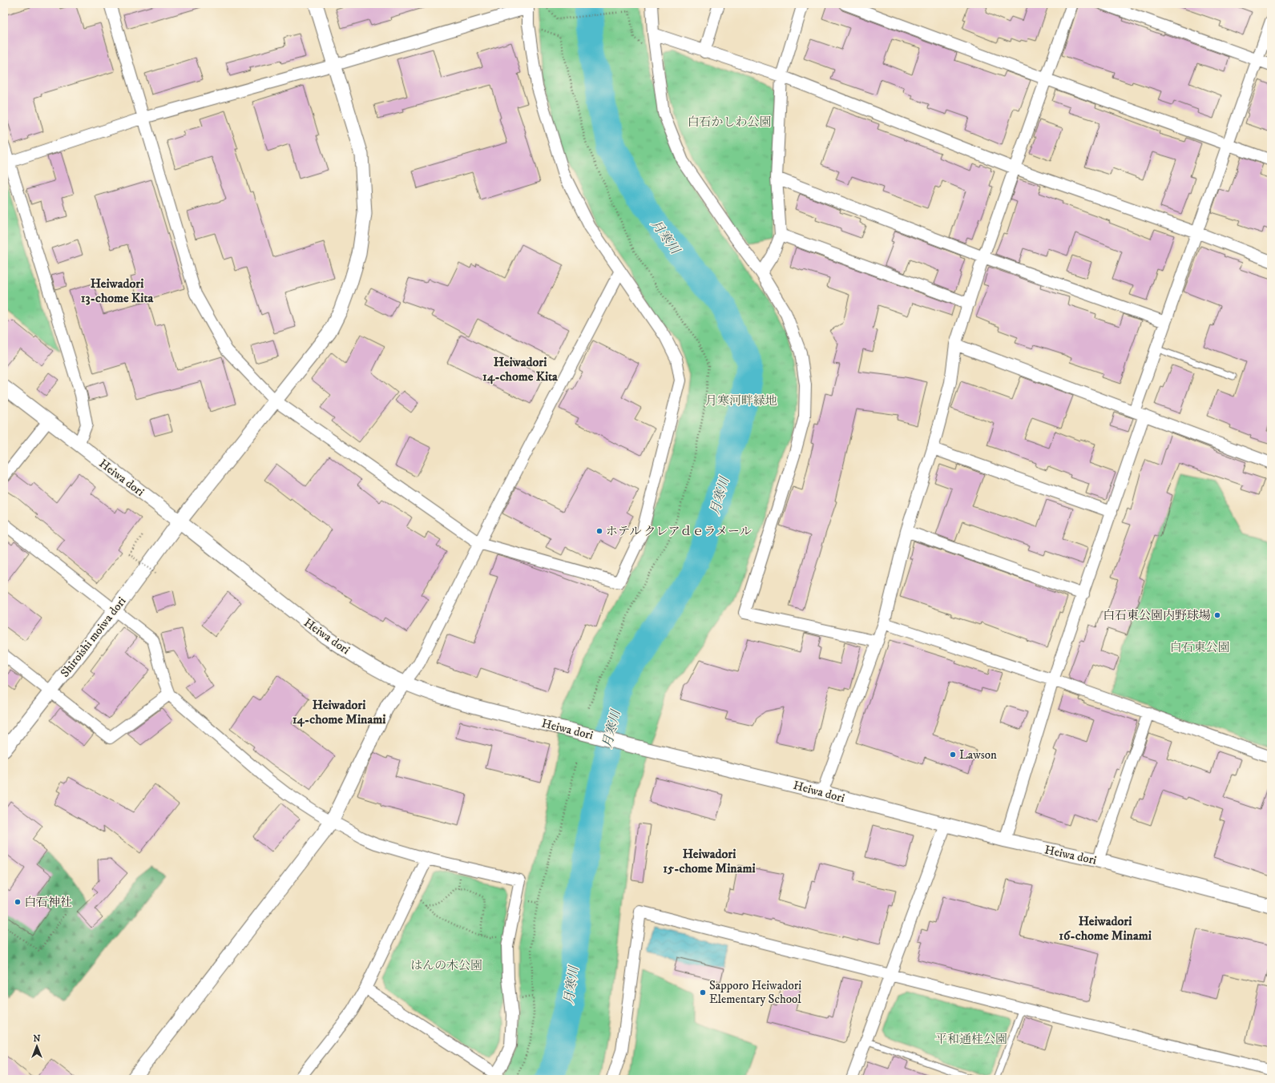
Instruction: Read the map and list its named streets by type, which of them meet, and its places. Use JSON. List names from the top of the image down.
{
  "streets": {
    "street": ["Heiwa dori", "Shiroishi moiwa dori"]
  },
  "crossings": [
    ["Heiwa dori", "Shiroishi moiwa dori"]
  ],
  "districts": [
    "Heiwadori 13-chome Kita",
    "Heiwadori 14-chome Kita",
    "Heiwadori 14-chome Minami",
    "Heiwadori 15-chome Minami",
    "Heiwadori 16-chome Minami"
  ],
  "water": ["月寒川"],
  "parks": [
    "白石かしわ公園",
    "月寒河畔緑地",
    "白石東公園",
    "はんの木公園",
    "平和通桂公園"
  ],
  "places": [
    "ホテル クレアｄｅラメール",
    "白石東公園内野球場",
    "Lawson",
    "白石神社",
    "Sapporo Heiwadori Elementary School"
  ],
  "north": "top"
}
